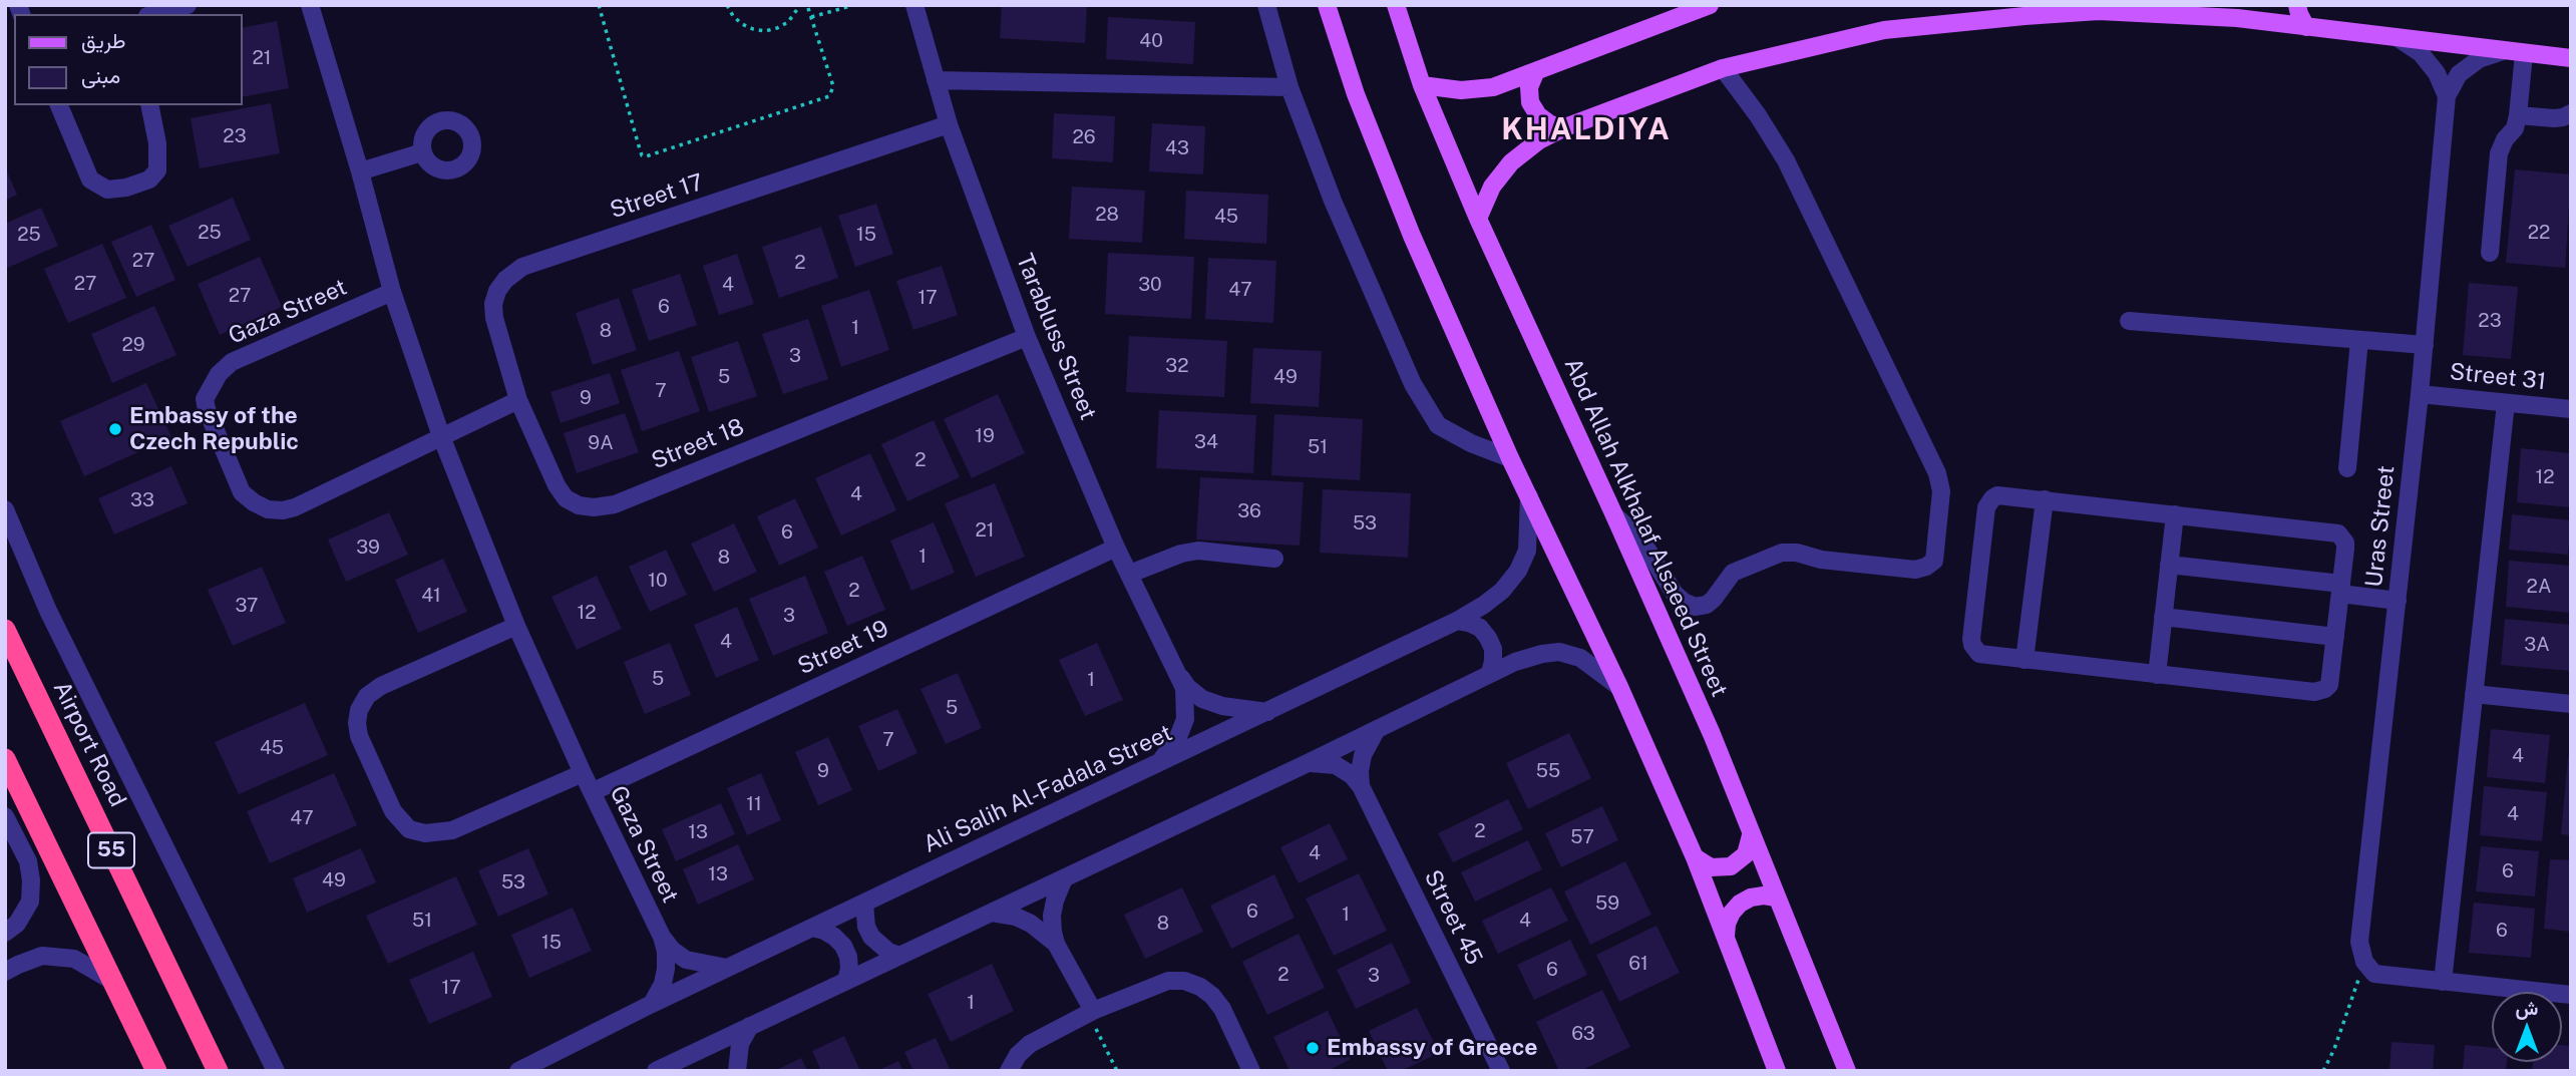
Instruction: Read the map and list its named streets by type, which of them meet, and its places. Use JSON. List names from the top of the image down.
{
  "streets": {
    "highway": ["Airport Road", "55"],
    "main road": ["Abd Allah Alkhalaf Alsaeed Street"],
    "street": [
      "Street 17",
      "Gaza Street",
      "Tarabluss Street",
      "Street 31",
      "Street 18",
      "Uras Street",
      "Street 19",
      "Ali Salih Al-Fadala Street",
      "Street 45"
    ]
  },
  "crossings": [
    ["Street 17", "Tarabluss Street"],
    ["Street 17", "Street 18"],
    ["Gaza Street", "Street 19"],
    ["Gaza Street", "Ali Salih Al-Fadala Street"],
    ["Tarabluss Street", "Street 18"],
    ["Tarabluss Street", "Street 19"],
    ["Tarabluss Street", "Ali Salih Al-Fadala Street"],
    ["Street 31", "Uras Street"]
  ],
  "districts": ["KHALDIYA"],
  "places": ["Embassy of the Czech Republic", "Embassy of Greece"],
  "house_numbers": [
    "40",
    "21",
    "23",
    "26",
    "43",
    "28",
    "45",
    "25",
    "22",
    "25",
    "15",
    "27",
    "2",
    "27",
    "4",
    "30",
    "47",
    "27",
    "17",
    "6",
    "23",
    "1",
    "8",
    "29",
    "3",
    "32",
    "5",
    "49",
    "7",
    "9",
    "19",
    "34",
    "9A",
    "51",
    "2",
    "12",
    "4",
    "33",
    "36",
    "53",
    "21",
    "6",
    "39",
    "1",
    "8",
    "10",
    "2A",
    "2",
    "41",
    "37",
    "12",
    "3",
    "4",
    "3A",
    "5",
    "1",
    "5",
    "7",
    "45",
    "4",
    "9",
    "55",
    "11",
    "4",
    "47",
    "2",
    "13",
    "57",
    "4",
    "6",
    "13",
    "49",
    "53",
    "59",
    "6",
    "1",
    "51",
    "4",
    "8",
    "6",
    "15",
    "61",
    "6",
    "2",
    "3",
    "17",
    "1",
    "63"
  ],
  "legend": ["طريق", "مبنى"],
  "north": "top"
}
